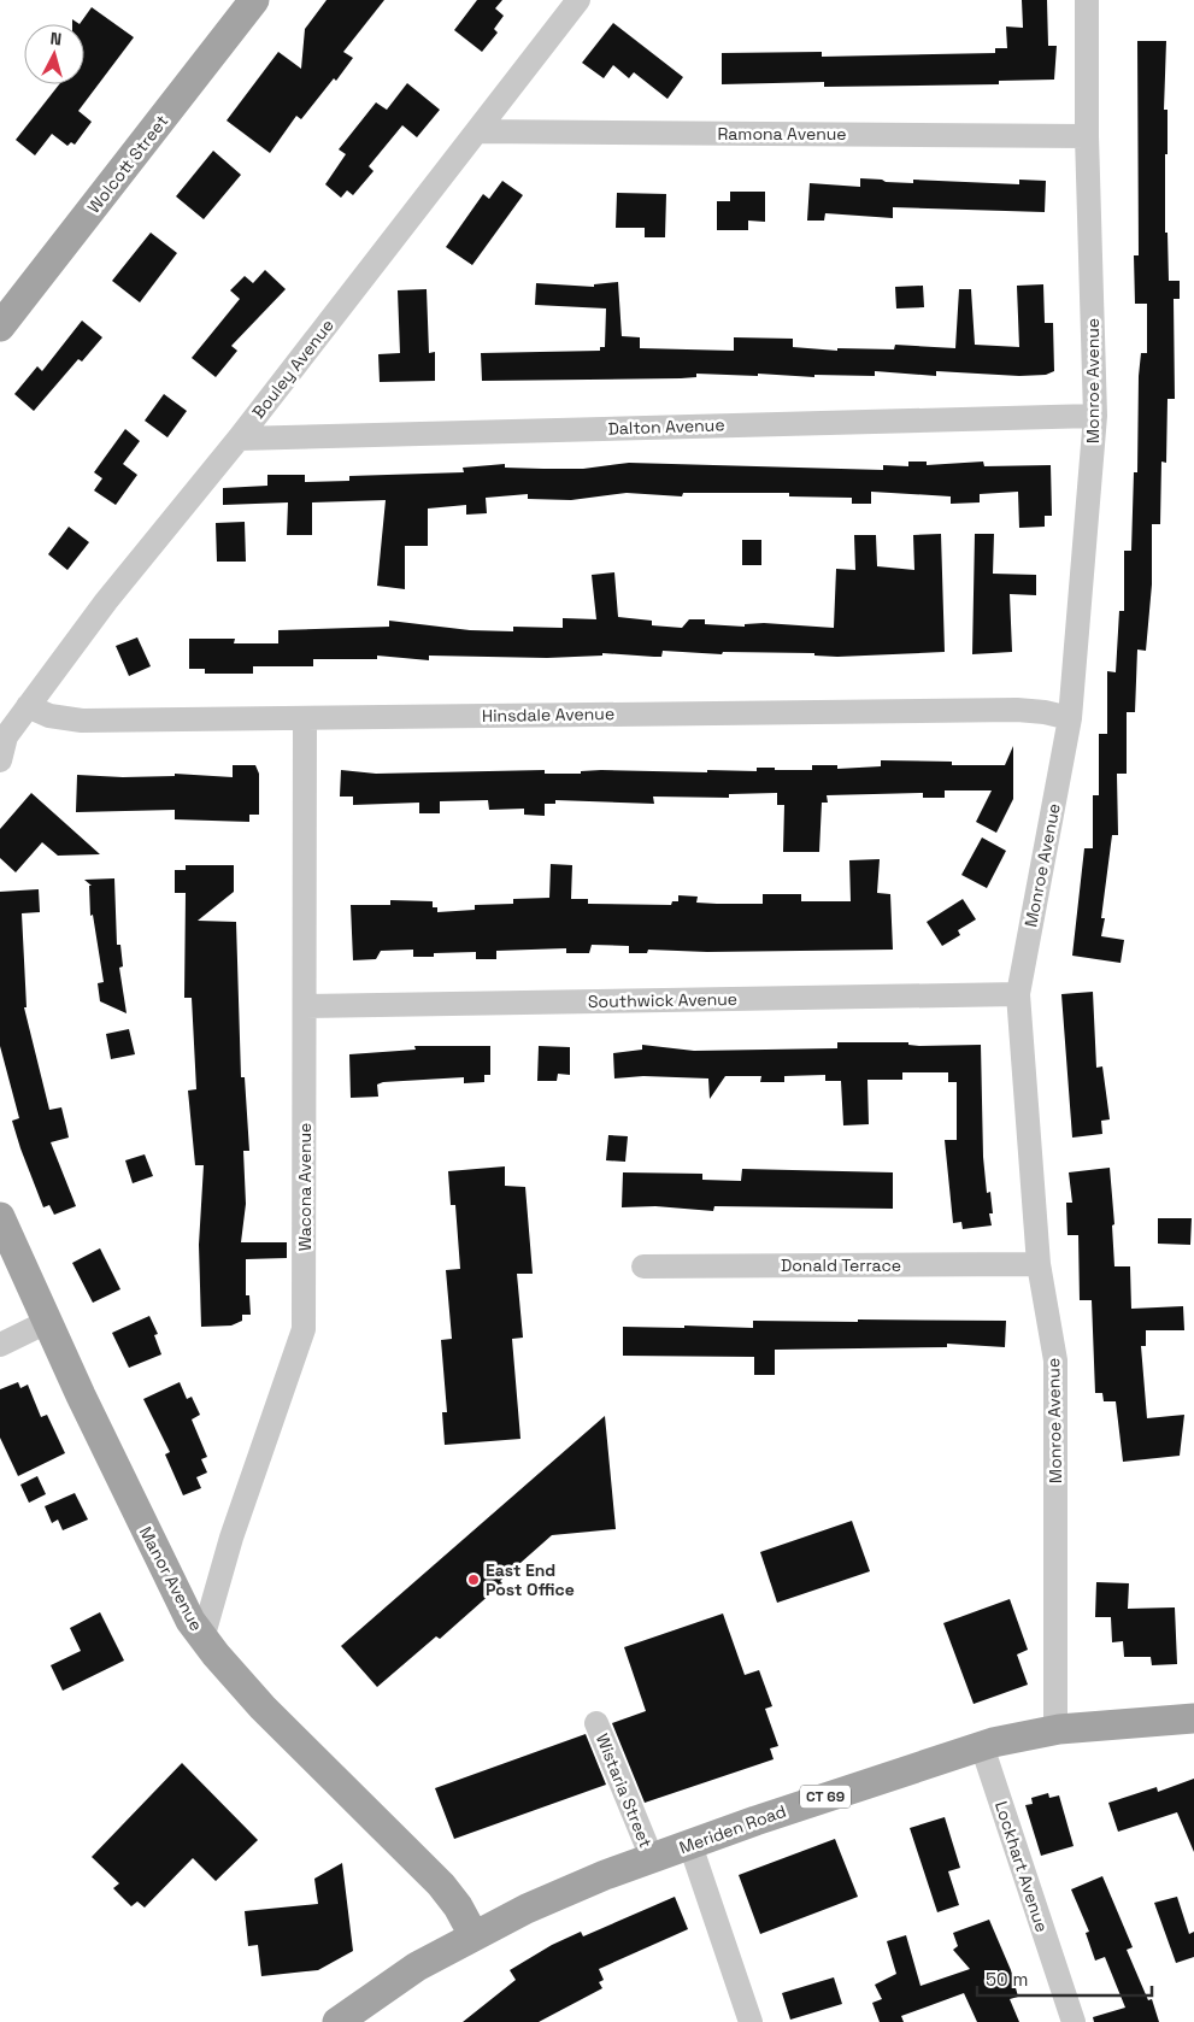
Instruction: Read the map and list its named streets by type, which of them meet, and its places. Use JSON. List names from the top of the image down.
{
  "streets": {
    "main road": [
      "Wolcott Street",
      "Manor Avenue",
      "CT 69",
      "Meriden Road"
    ],
    "street": [
      "Ramona Avenue",
      "Bouley Avenue",
      "Monroe Avenue",
      "Dalton Avenue",
      "Hinsdale Avenue",
      "Southwick Avenue",
      "Wacona Avenue",
      "Donald Terrace",
      "Wistaria Street",
      "Lockhart Avenue"
    ]
  },
  "crossings": [
    ["Ramona Avenue", "Bouley Avenue"],
    ["Ramona Avenue", "Monroe Avenue"],
    ["Bouley Avenue", "Dalton Avenue"],
    ["Bouley Avenue", "Hinsdale Avenue"],
    ["Monroe Avenue", "Dalton Avenue"],
    ["Monroe Avenue", "Hinsdale Avenue"],
    ["Monroe Avenue", "Southwick Avenue"],
    ["Monroe Avenue", "Donald Terrace"],
    ["Monroe Avenue", "Meriden Road"],
    ["Hinsdale Avenue", "Wacona Avenue"],
    ["Southwick Avenue", "Wacona Avenue"],
    ["Wacona Avenue", "Manor Avenue"],
    ["Manor Avenue", "Meriden Road"],
    ["Wistaria Street", "Meriden Road"],
    ["Meriden Road", "Lockhart Avenue"]
  ],
  "places": ["East End Post Office"],
  "scale_bar": "50 m",
  "north": "top"
}
